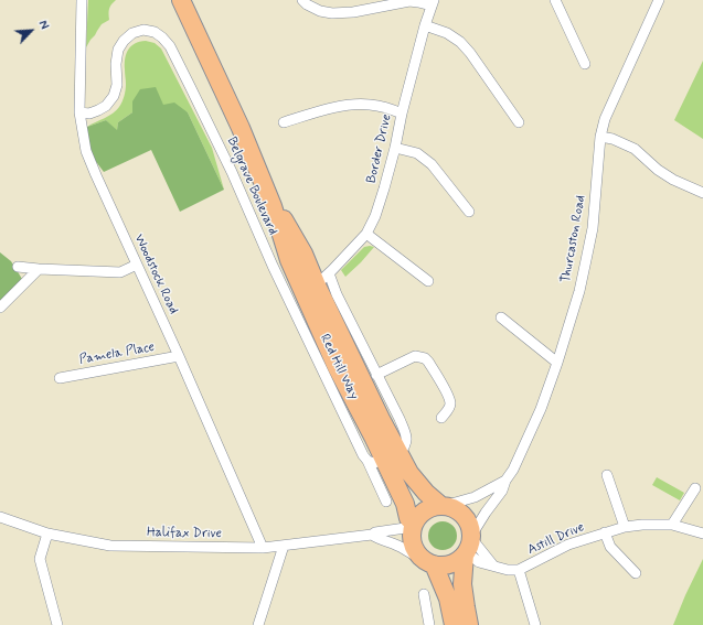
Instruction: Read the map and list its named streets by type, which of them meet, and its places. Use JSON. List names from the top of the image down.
{
  "streets": {
    "highway": ["Red Hill Way"],
    "street": [
      "Border Drive",
      "Belgrave Boulevard",
      "Thurcaston Road",
      "Woodstock Road",
      "Pamela Place",
      "Halifax Drive",
      "Astill Drive"
    ]
  },
  "crossings": [
    ["Border Drive", "Red Hill Way"],
    ["Belgrave Boulevard", "Woodstock Road"],
    ["Belgrave Boulevard", "Red Hill Way"],
    ["Thurcaston Road", "Red Hill Way"],
    ["Thurcaston Road", "Halifax Drive"],
    ["Thurcaston Road", "Astill Drive"],
    ["Woodstock Road", "Pamela Place"],
    ["Woodstock Road", "Halifax Drive"],
    ["Red Hill Way", "Halifax Drive"],
    ["Red Hill Way", "Astill Drive"],
    ["Halifax Drive", "Astill Drive"]
  ],
  "north": "top right"
}
